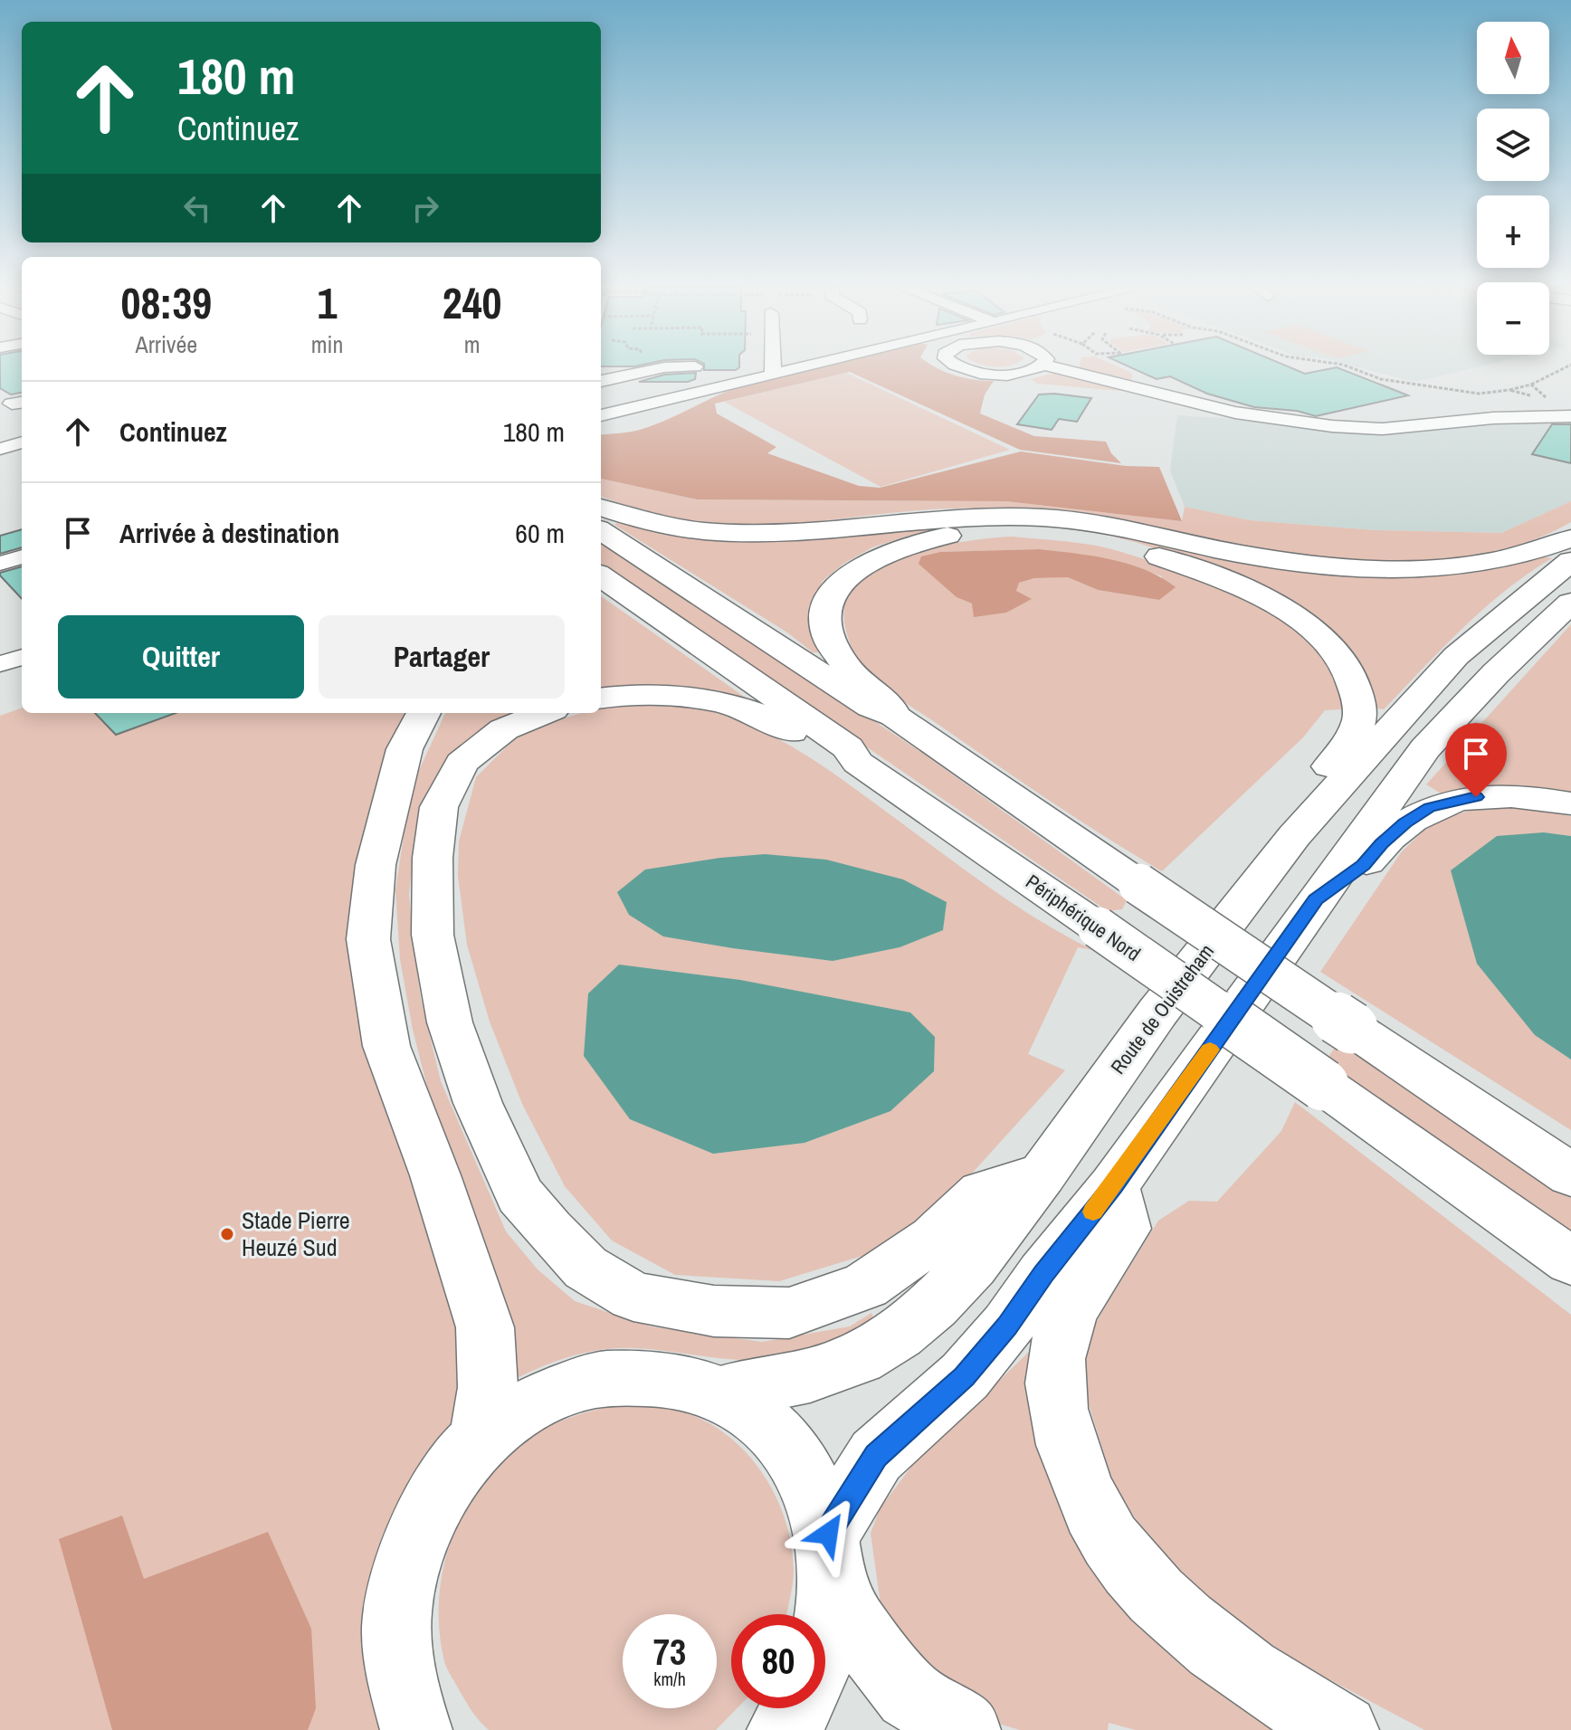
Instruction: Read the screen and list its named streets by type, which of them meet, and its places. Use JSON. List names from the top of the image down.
{
  "streets": {
    "main road": ["Périphérique Nord", "Route de Ouistreham"]
  },
  "places": ["Stade Pierre Heuzé Sud"],
  "north": "top",
  "page": {
    "map_buttons": ["+", "−"],
    "turn": ["180 m", "Continuez"],
    "eta": [
      "08:39",
      "Arrivée",
      "1",
      "min",
      "240",
      "m"
    ],
    "list": [
      {
        "name": "Continuez",
        "value": "180 m"
      },
      {
        "name": "Arrivée à destination",
        "value": "60 m"
      }
    ],
    "buttons": ["Quitter", "Partager"],
    "speed": "73 km/h",
    "limit": "80"
  }
}
